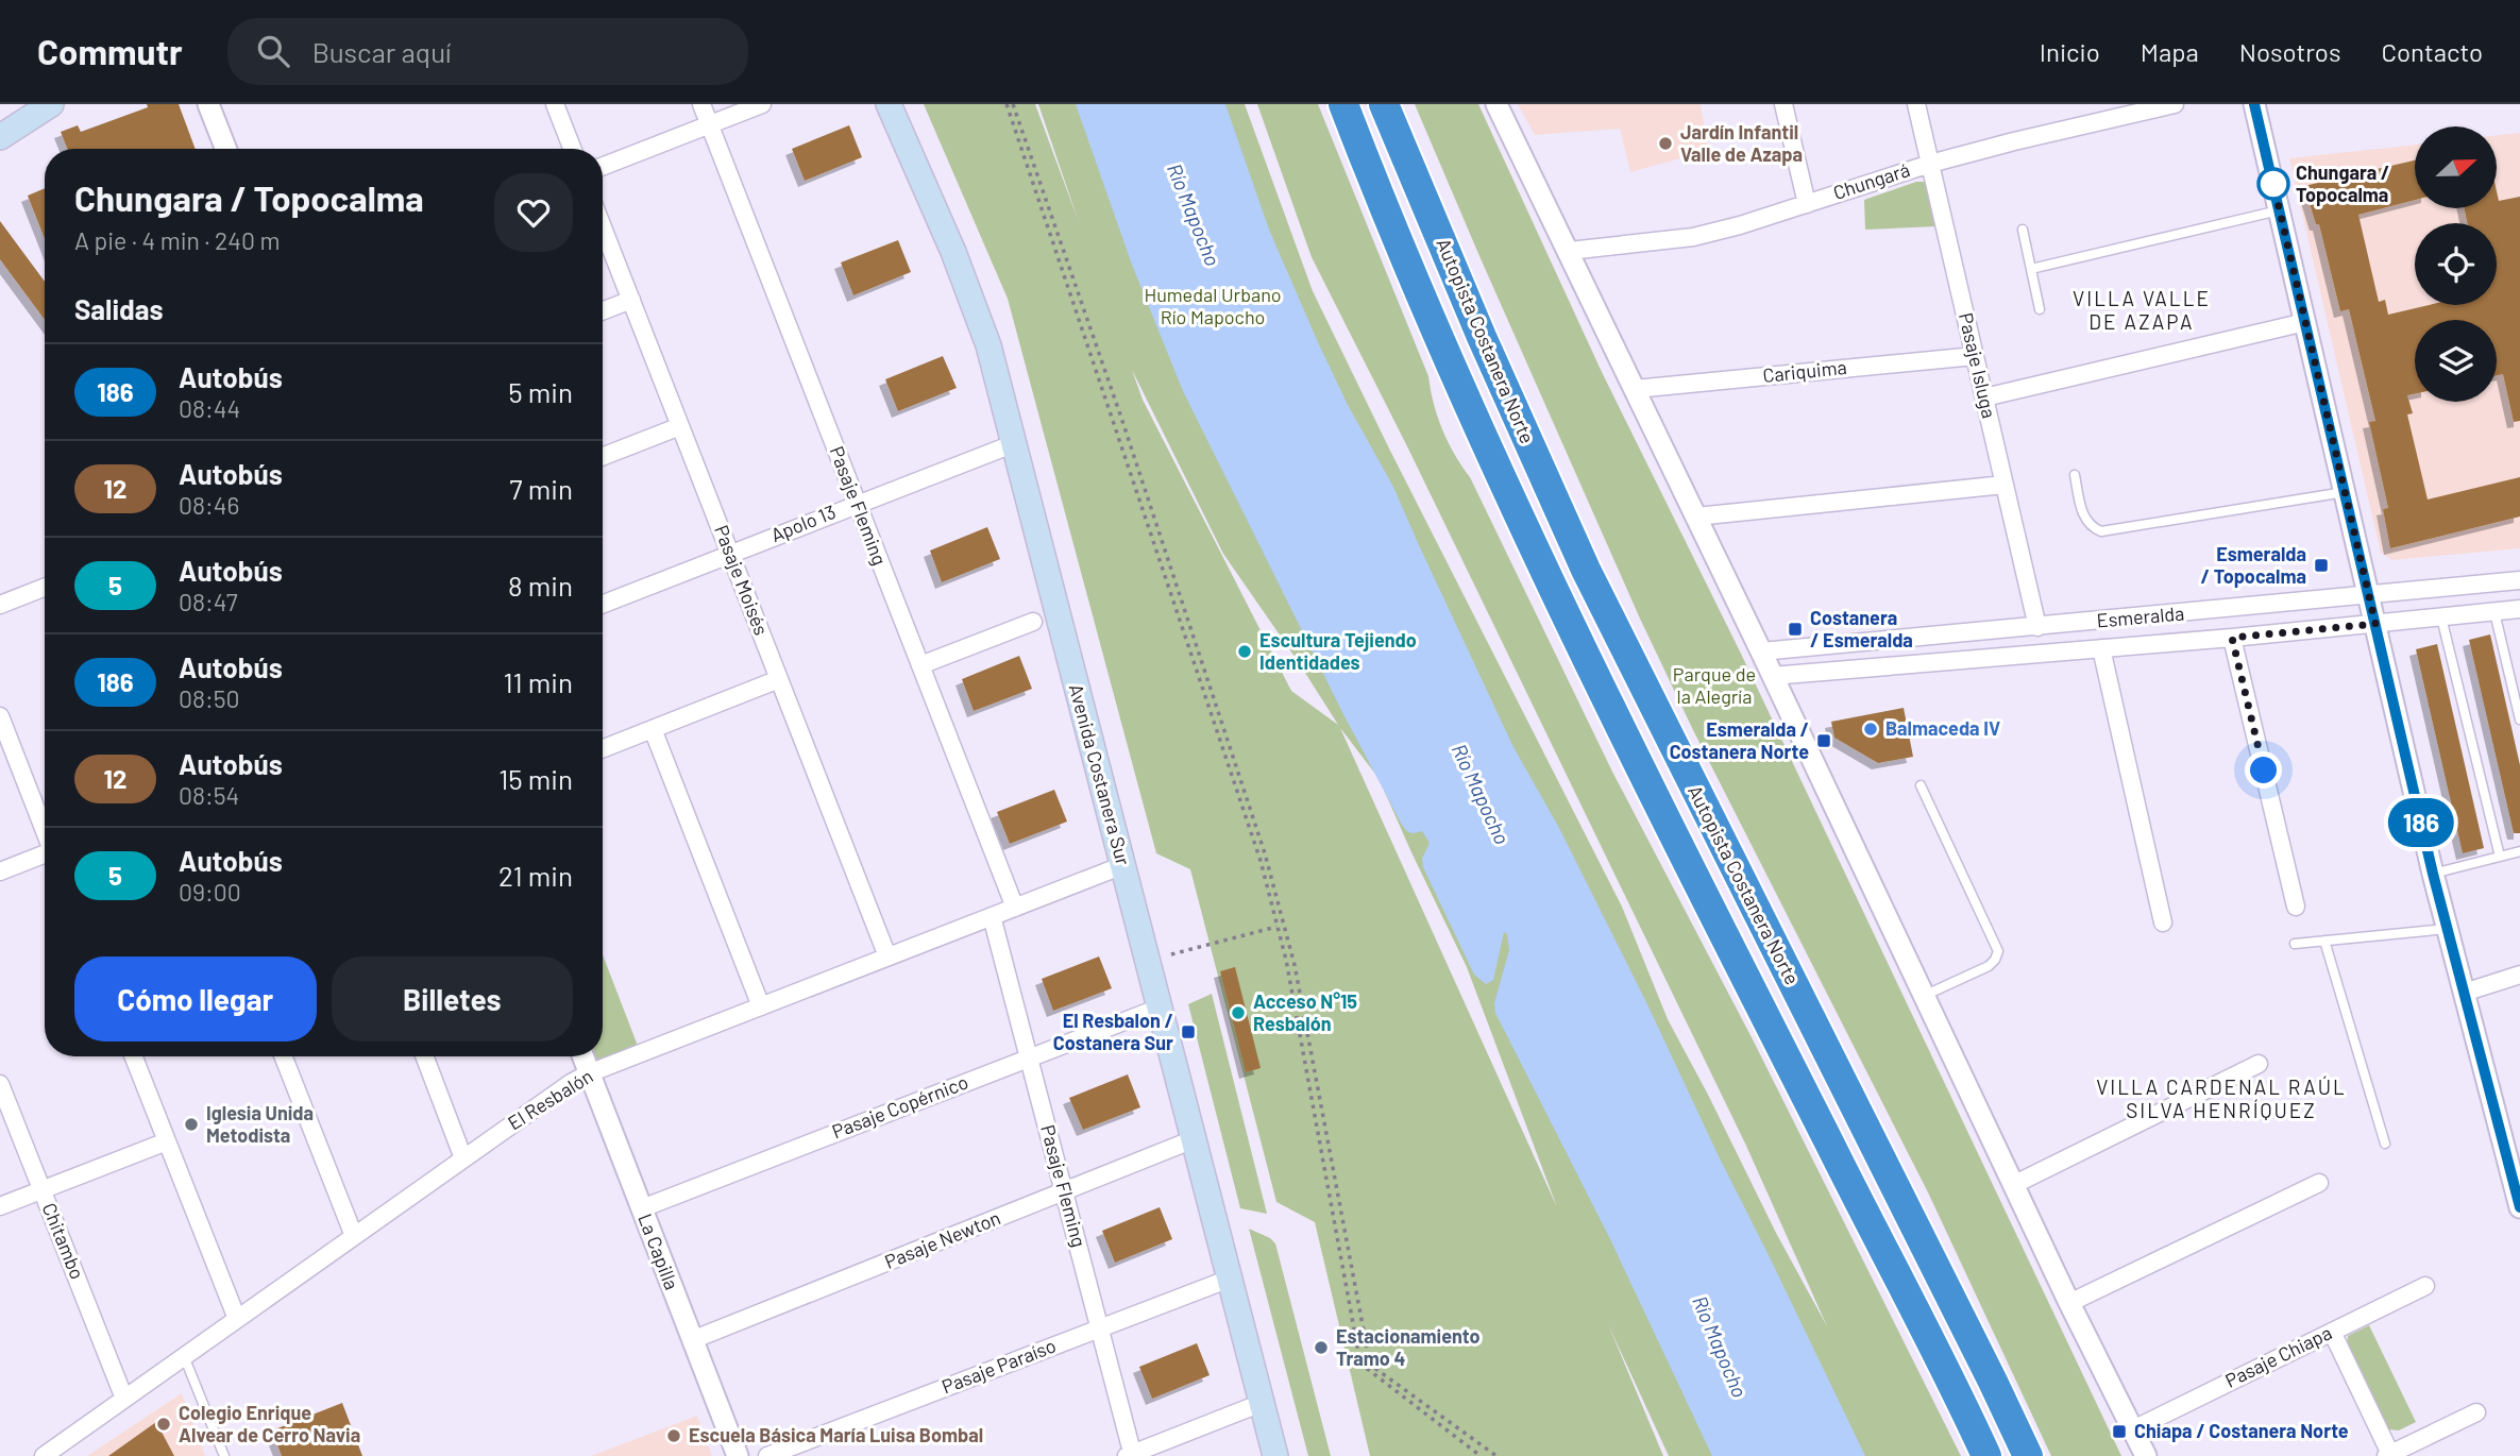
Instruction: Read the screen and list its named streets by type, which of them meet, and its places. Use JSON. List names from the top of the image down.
{
  "streets": {
    "highway": ["Autopista Costanera Norte"],
    "main road": ["Avenida Costanera Sur"],
    "street": [
      "Chungará",
      "Pasaje Isluga",
      "Cariquima",
      "Pasaje Fleming",
      "Apolo 13",
      "Pasaje Moisés",
      "Esmeralda",
      "El Resbalón",
      "Pasaje Copérnico",
      "Pasaje Newton",
      "Chitambo",
      "La Capilla",
      "Pasaje Chiapa",
      "Pasaje Paraíso"
    ]
  },
  "crossings": [
    ["Chungará", "Pasaje Isluga"],
    ["Pasaje Isluga", "Cariquima"],
    ["Pasaje Isluga", "Esmeralda"],
    ["Pasaje Fleming", "Apolo 13"],
    ["Pasaje Fleming", "El Resbalón"],
    ["Pasaje Fleming", "Pasaje Copérnico"],
    ["Pasaje Fleming", "Pasaje Newton"],
    ["Pasaje Fleming", "Pasaje Paraíso"],
    ["Apolo 13", "Pasaje Moisés"],
    ["Apolo 13", "Avenida Costanera Sur"],
    ["Pasaje Moisés", "El Resbalón"],
    ["Avenida Costanera Sur", "El Resbalón"],
    ["Avenida Costanera Sur", "Pasaje Copérnico"],
    ["Avenida Costanera Sur", "Pasaje Newton"],
    ["Avenida Costanera Sur", "Pasaje Paraíso"],
    ["El Resbalón", "Chitambo"],
    ["El Resbalón", "La Capilla"],
    ["Pasaje Copérnico", "La Capilla"],
    ["Pasaje Newton", "La Capilla"]
  ],
  "districts": ["VILLA VALLE DE AZAPA", "VILLA CARDENAL RAÚL SILVA HENRÍQUEZ"],
  "water": ["Río Mapocho"],
  "parks": ["Humedal Urbano Río Mapocho", "Parque de la Alegría"],
  "places": {
    "other": [
      "Jardín Infantil Valle de Azapa",
      "Chungara / Topocalma",
      "Escultura Tejiendo Identidades",
      "Balmaceda IV",
      "Acceso N°15 Resbalón",
      "Iglesia Unida Metodista",
      "Estacionamiento Tramo 4",
      "Colegio Enrique Alvear de Cerro Navia",
      "Escuela Básica María Luisa Bombal"
    ],
    "transit": [
      "Esmeralda / Topocalma",
      "Costanera / Esmeralda",
      "Esmeralda / Costanera Norte",
      "El Resbalon / Costanera Sur",
      "Chiapa / Costanera Norte"
    ]
  },
  "lines": ["bus line 186"],
  "north": "right",
  "page": {
    "header": "Commutr",
    "search": "Buscar aquí",
    "nav": [
      "Inicio",
      "Mapa",
      "Nosotros",
      "Contacto"
    ],
    "on_map": "186",
    "heading": [
      ["Chungara / Topocalma", "A pie · 4 min · 240 m"],
      "Salidas"
    ],
    "list": [
      {
        "mark": "186",
        "name": "Autobús",
        "note": "08:44",
        "value": "5 min"
      },
      {
        "mark": "12",
        "name": "Autobús",
        "note": "08:46",
        "value": "7 min"
      },
      {
        "mark": "5",
        "name": "Autobús",
        "note": "08:47",
        "value": "8 min"
      },
      {
        "mark": "186",
        "name": "Autobús",
        "note": "08:50",
        "value": "11 min"
      },
      {
        "mark": "12",
        "name": "Autobús",
        "note": "08:54",
        "value": "15 min"
      },
      {
        "mark": "5",
        "name": "Autobús",
        "note": "09:00",
        "value": "21 min"
      }
    ],
    "buttons": ["Cómo llegar", "Billetes"]
  }
}
